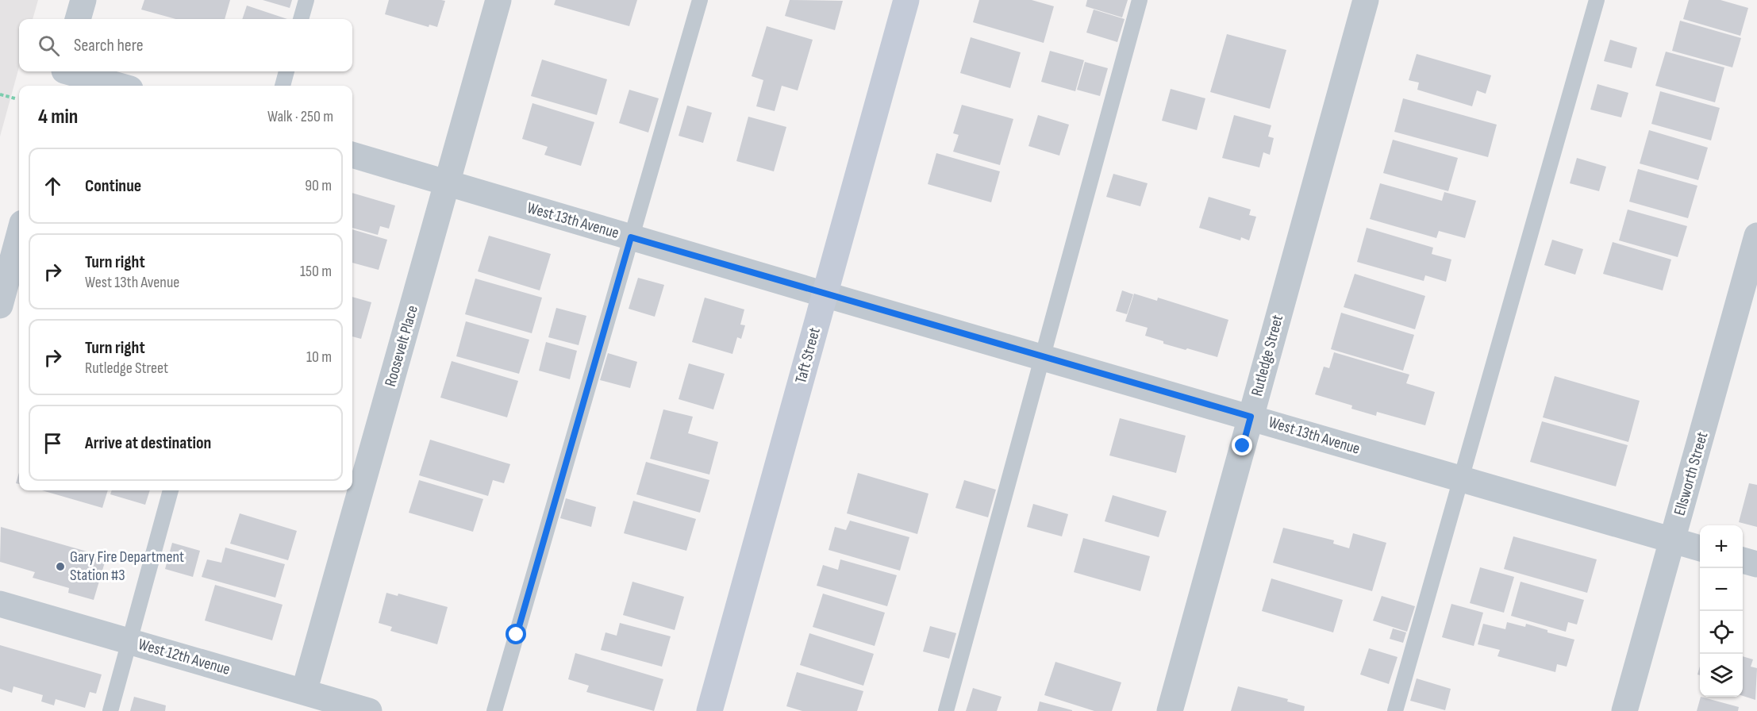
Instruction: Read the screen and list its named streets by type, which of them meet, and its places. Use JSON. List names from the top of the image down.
{
  "streets": {
    "street": [
      "West 13th Avenue",
      "Roosevelt Place",
      "Taft Street",
      "Rutledge Street",
      "Ellsworth Street",
      "West 12th Avenue"
    ]
  },
  "crossings": [
    ["West 13th Avenue", "Roosevelt Place"],
    ["West 13th Avenue", "Taft Street"],
    ["West 13th Avenue", "Rutledge Street"],
    ["West 13th Avenue", "Ellsworth Street"],
    ["Roosevelt Place", "West 12th Avenue"]
  ],
  "places": ["Gary Fire Department Station #3"],
  "page": {
    "search": "Search here",
    "heading": ["4 min", "Walk · 250 m"],
    "list": [
      ["Continue", "90 m"],
      ["Turn right", "West 13th Avenue", "150 m"],
      ["Turn right", "Rutledge Street", "10 m"],
      "Arrive at destination"
    ],
    "map_buttons": ["+", "−"]
  }
}
